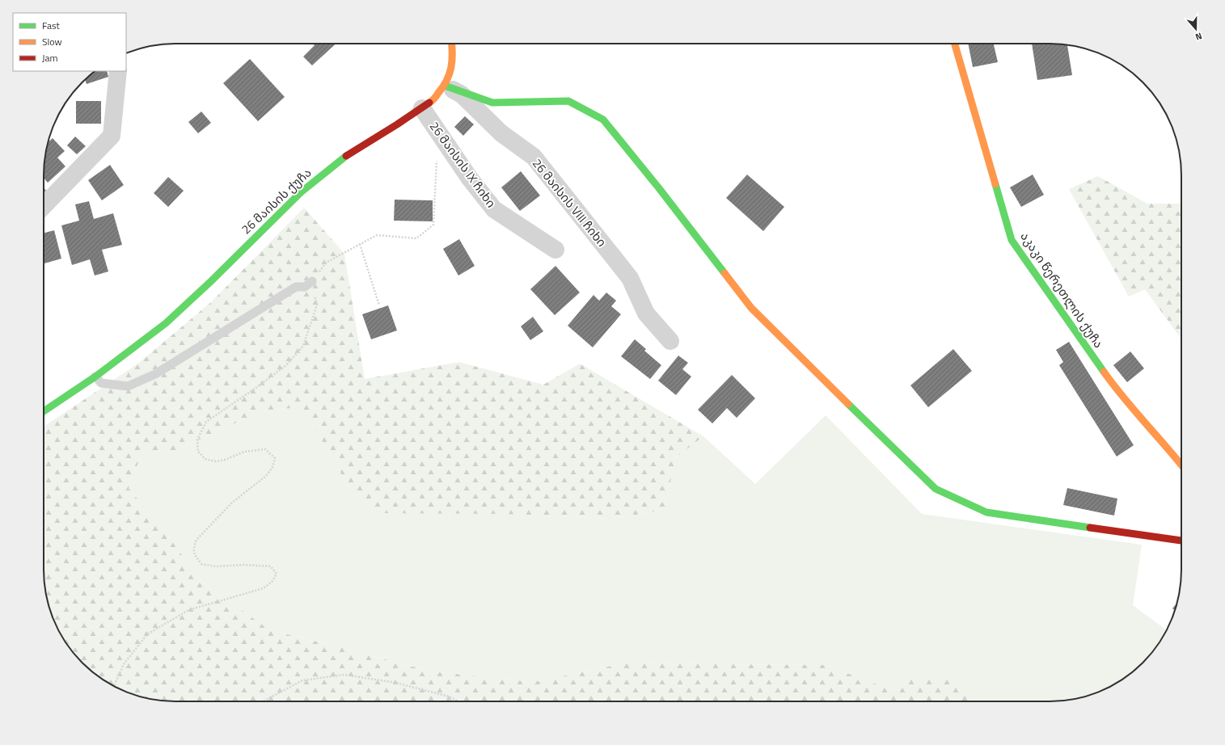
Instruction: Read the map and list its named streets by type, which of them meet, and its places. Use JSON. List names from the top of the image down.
{
  "streets": {
    "street": [
      "26 მაისის IX ჩიხი",
      "26 მაისის ქუჩა",
      "26 მაისის VIII ჩიხი",
      "აკაკი წერეთლის ქუჩა"
    ]
  },
  "crossings": [
    ["26 მაისის IX ჩიხი", "26 მაისის ქუჩა"],
    ["26 მაისის ქუჩა", "26 მაისის VIII ჩიხი"]
  ],
  "legend": ["Fast", "Slow", "Jam"],
  "north": "bottom"
}
